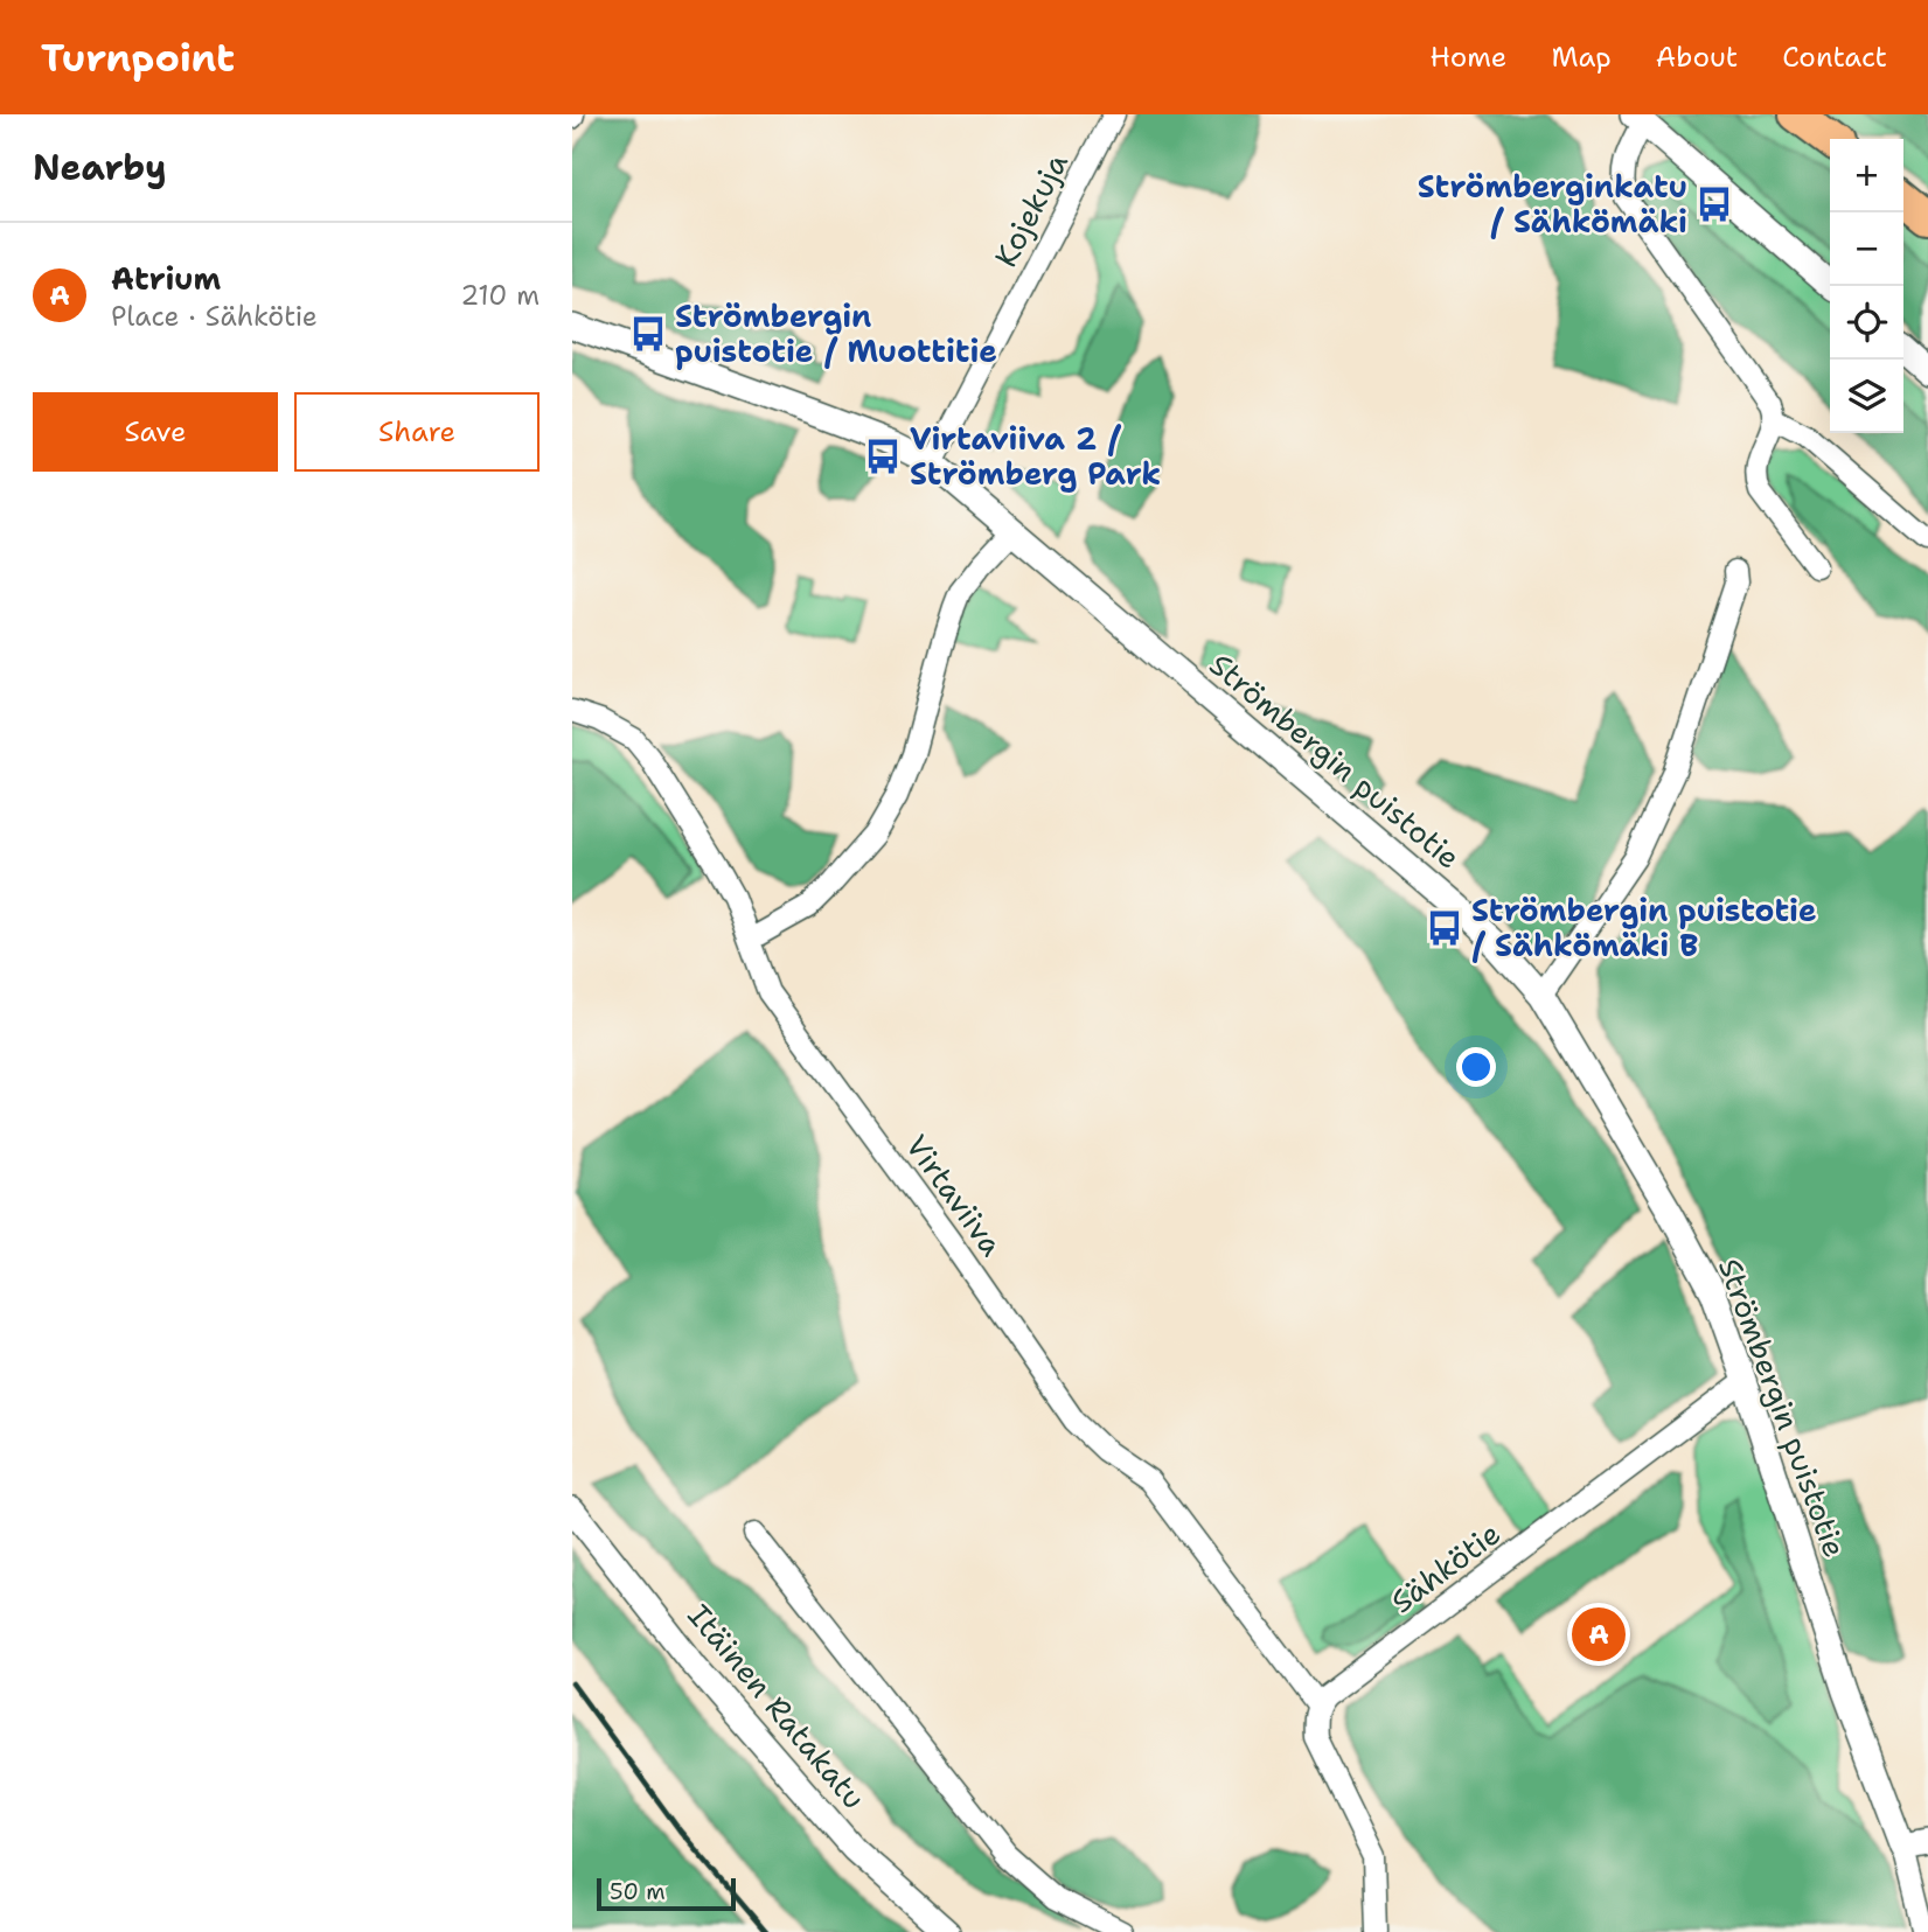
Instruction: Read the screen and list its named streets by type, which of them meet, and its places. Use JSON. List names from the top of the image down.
{
  "streets": {
    "street": [
      "Kojekuja",
      "Strömbergin puistotie",
      "Virtaviiva",
      "Sähkötie",
      "Itäinen Ratakatu"
    ]
  },
  "crossings": [
    ["Kojekuja", "Strömbergin puistotie"],
    ["Strömbergin puistotie", "Sähkötie"],
    ["Virtaviiva", "Sähkötie"]
  ],
  "places": {
    "bus stop": [
      "Strömberginkatu / Sähkömäki",
      "Strömbergin puistotie / Muottitie",
      "Virtaviiva 2 / Strömberg Park",
      "Strömbergin puistotie / Sähkömäki B"
    ]
  },
  "scale_bar": "50 m",
  "page": {
    "header": "Turnpoint",
    "nav": [
      "Home",
      "Map",
      "About",
      "Contact"
    ],
    "heading": "Nearby",
    "map_buttons": ["+", "−"],
    "list": [
      {
        "mark": "A",
        "name": "Atrium",
        "note": "Place · Sähkötie",
        "value": "210 m"
      }
    ],
    "buttons": ["Save", "Share"],
    "pins": "A",
    "scale": "50 m"
  }
}
